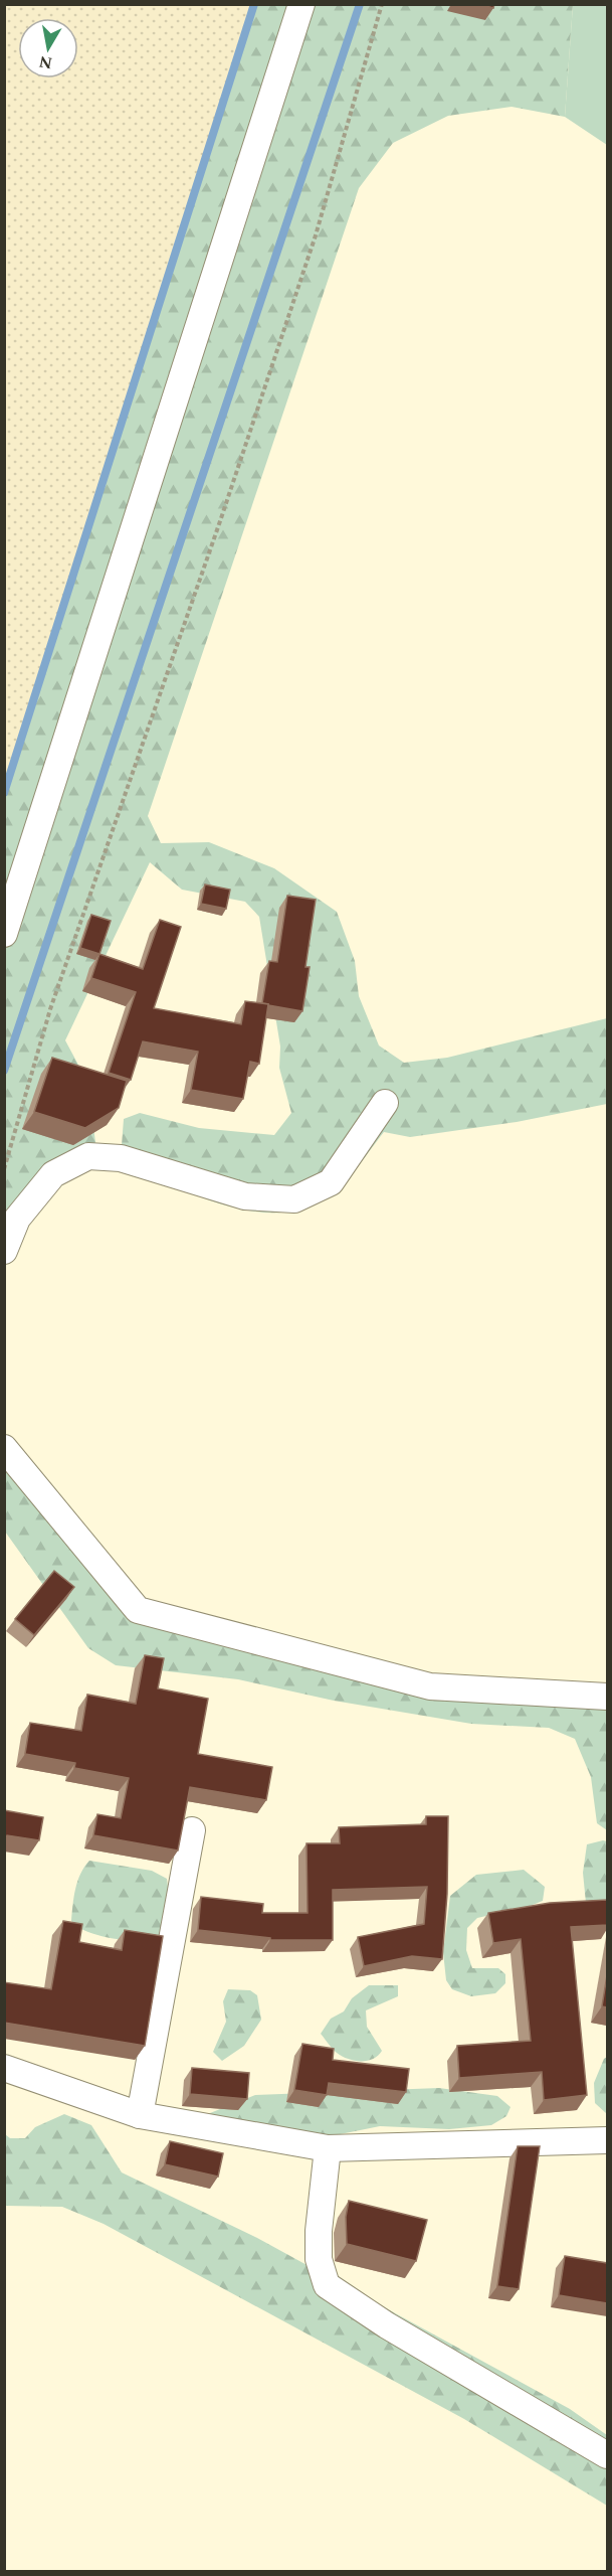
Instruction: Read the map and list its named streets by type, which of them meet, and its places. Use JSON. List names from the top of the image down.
{
  "north": "bottom"
}
